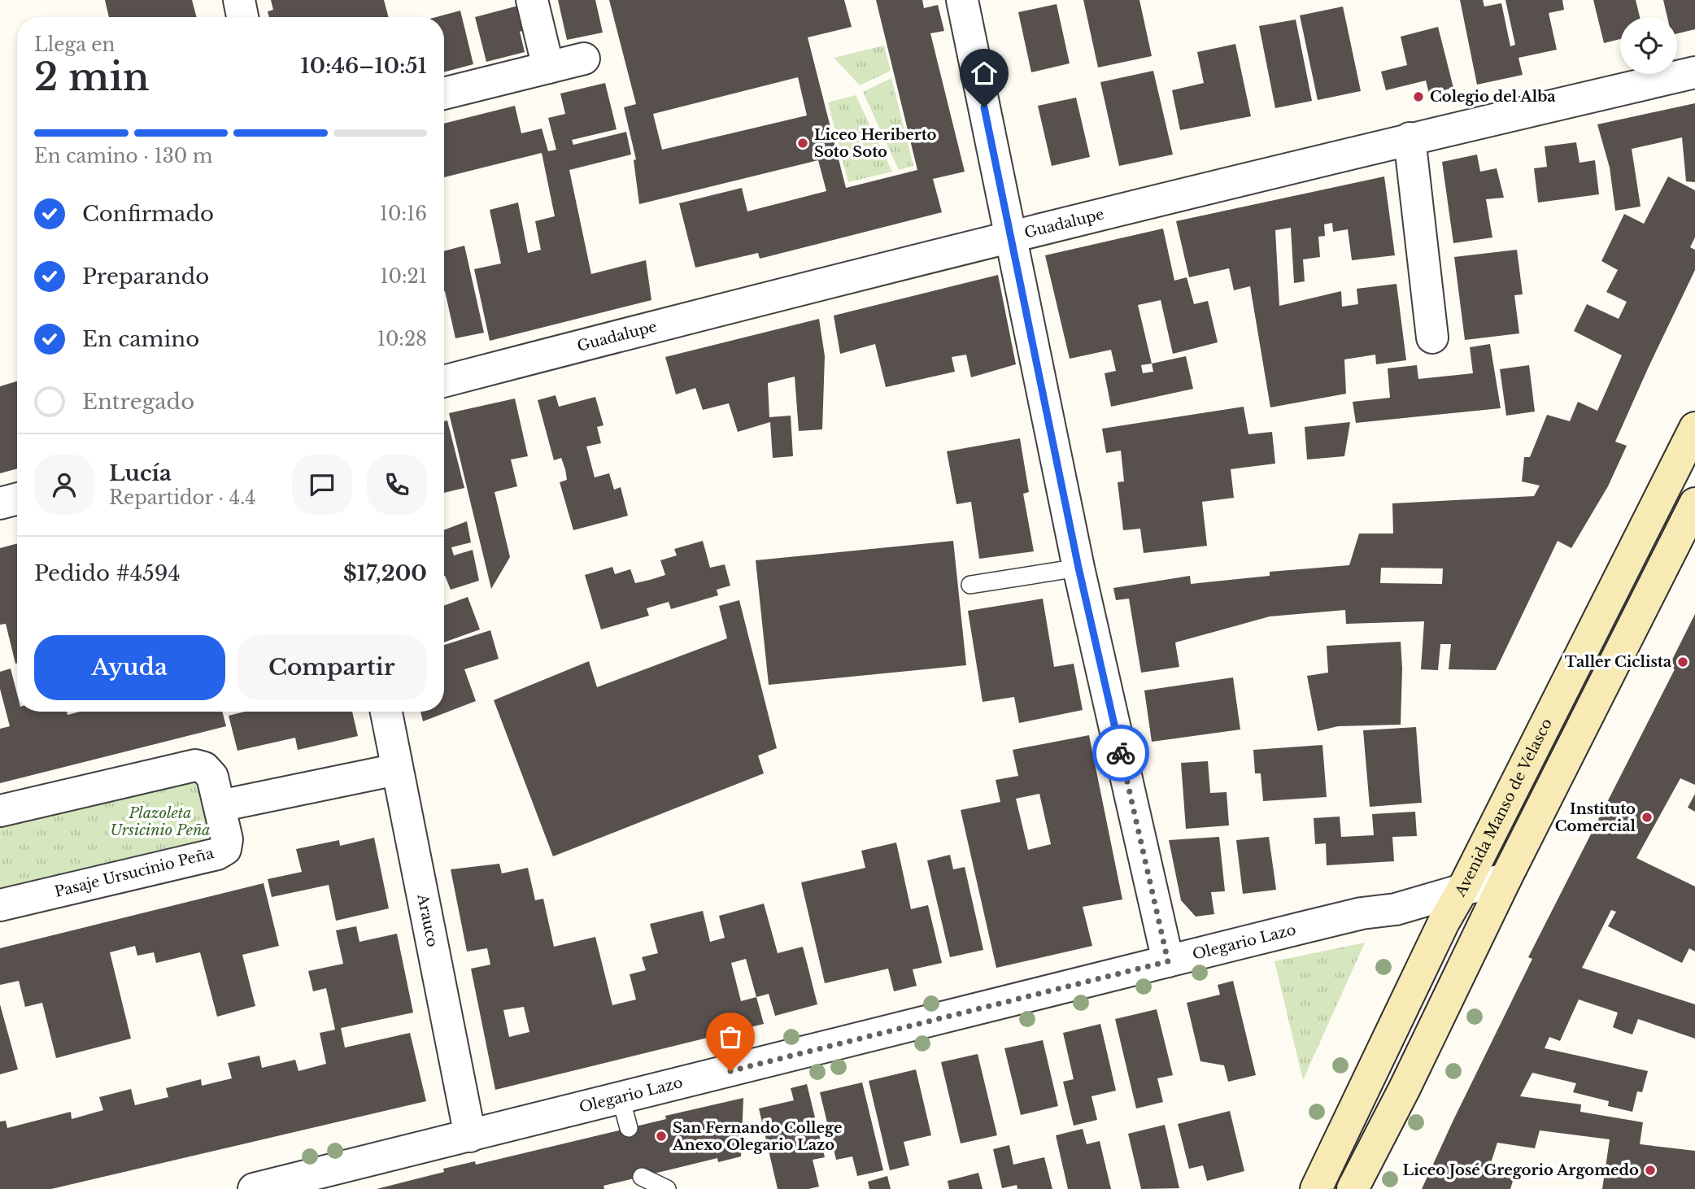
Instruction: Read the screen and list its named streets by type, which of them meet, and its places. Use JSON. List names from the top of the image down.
{
  "streets": {
    "main road": ["Avenida Manso de Velasco"],
    "street": [
      "Guadalupe",
      "Pasaje Ursucinio Peña",
      "Arauco",
      "Olegario Lazo"
    ]
  },
  "crossings": [
    ["Avenida Manso de Velasco", "Olegario Lazo"],
    ["Arauco", "Olegario Lazo"]
  ],
  "parks": ["Plazoleta Ursicinio Peña"],
  "places": [
    "Colegio del Alba",
    "Liceo Heriberto Soto Soto",
    "Taller Ciclista",
    "Instituto Comercial",
    "San Fernando College Anexo Olegario Lazo",
    "Liceo José Gregorio Argomedo"
  ],
  "page": {
    "heading": ["2 min", "Llega en", "10:46–10:51"],
    "panel": [
      "Lucía",
      "Repartidor · 4.4",
      "Pedido #4594",
      "$17,200"
    ],
    "bar": "En camino · 130 m",
    "list": [
      ["Confirmado", "10:16"],
      ["Preparando", "10:21"],
      ["En camino", "10:28"],
      "Entregado"
    ],
    "buttons": ["Ayuda", "Compartir"]
  }
}
